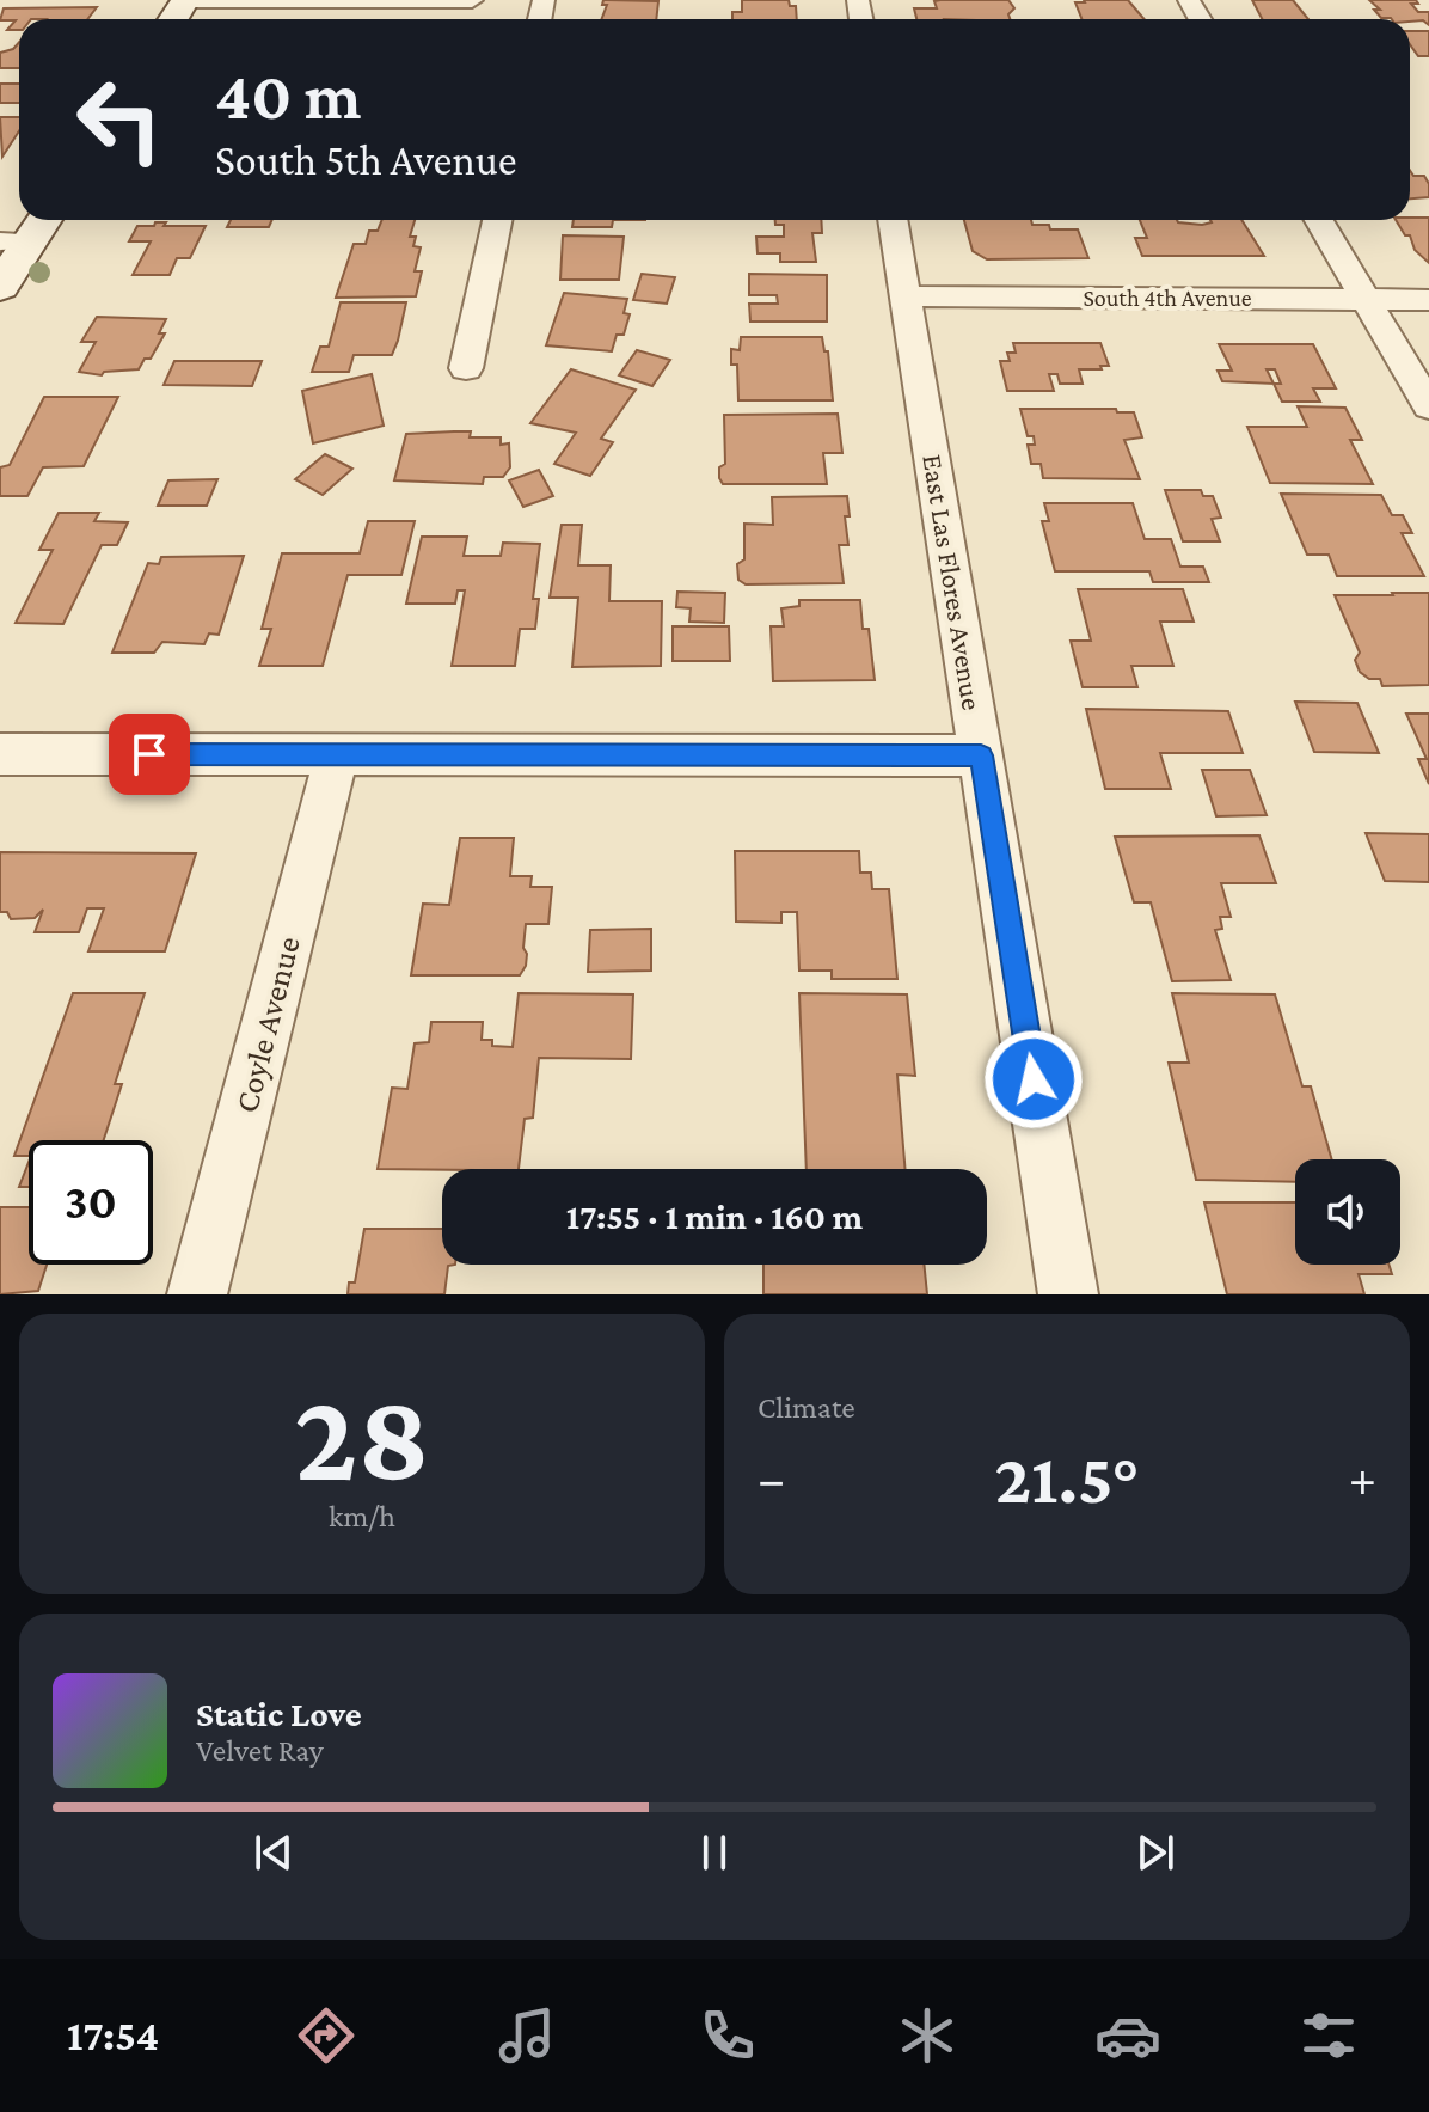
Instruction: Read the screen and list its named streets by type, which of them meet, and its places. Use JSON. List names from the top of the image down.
{
  "streets": {
    "street": ["South 4th Avenue", "East Las Flores Avenue", "Coyle Avenue"]
  },
  "crossings": [
    ["South 4th Avenue", "East Las Flores Avenue"]
  ],
  "page": {
    "turn": ["40 m", "South 5th Avenue"],
    "limit": "30",
    "trip": "17:55 · 1 min · 160 m",
    "tile": [
      ["28", "km/h"],
      "Climate"
    ],
    "heat": ["−", "21.5°", "+"],
    "song": ["Static Love", "Velvet Ray"],
    "tabs": "17:54"
  }
}
